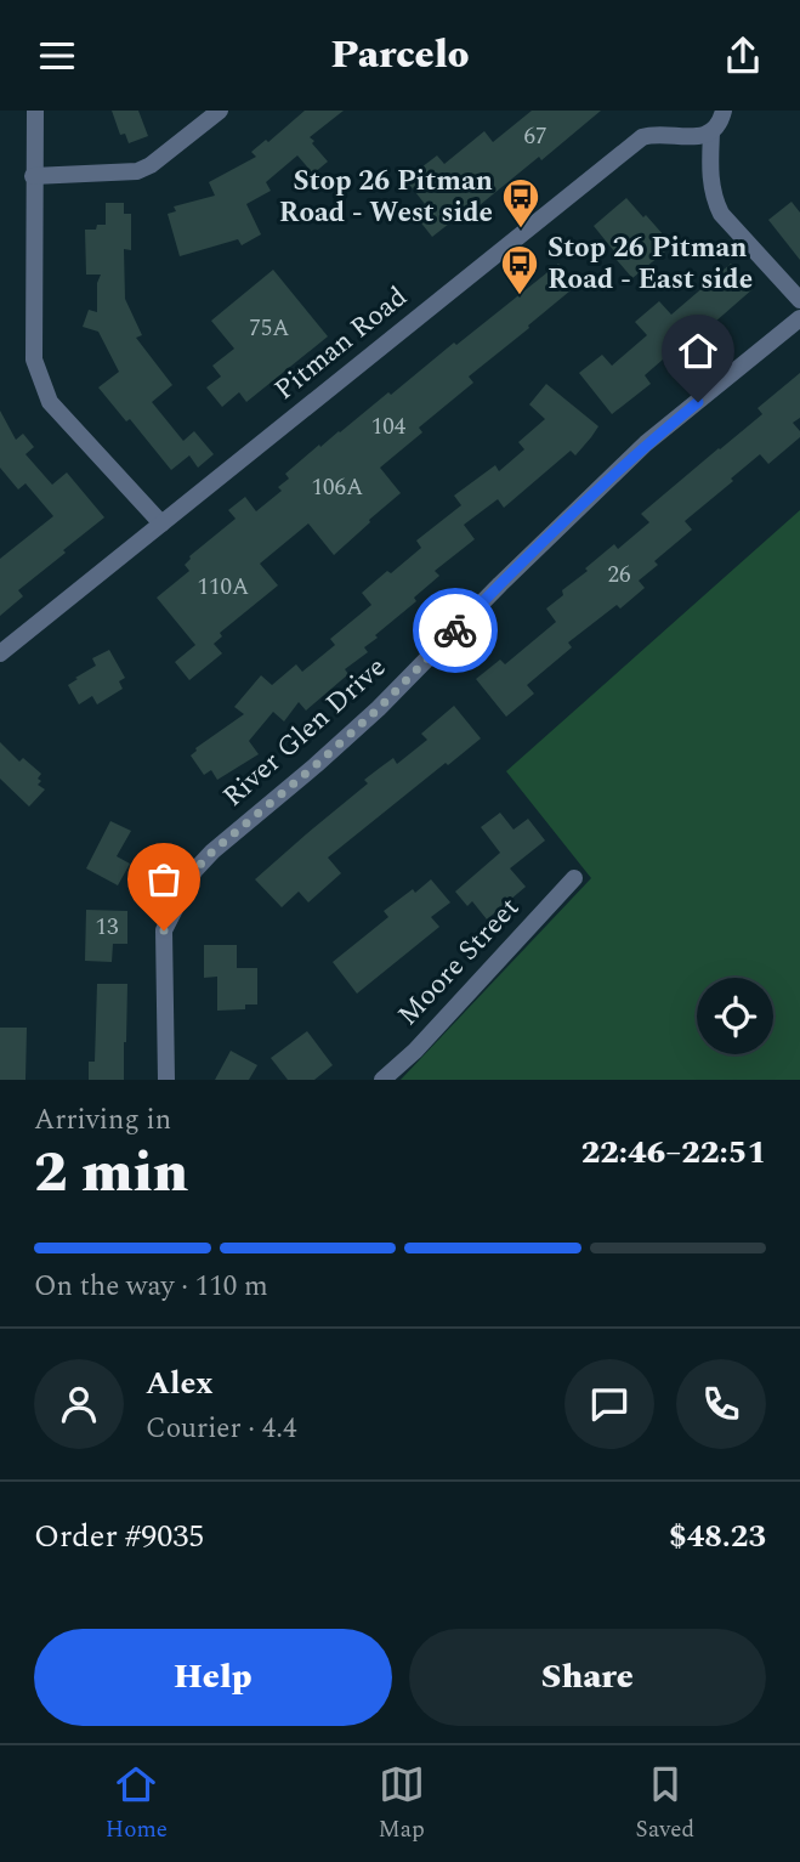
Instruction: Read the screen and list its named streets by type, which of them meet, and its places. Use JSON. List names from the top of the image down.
{
  "streets": {
    "street": ["Pitman Road", "River Glen Drive", "Moore Street"]
  },
  "places": {
    "bus stop": ["Stop 26 Pitman Road - West side", "Stop 26 Pitman Road - East side"]
  },
  "house_numbers": [
    "67",
    "75A",
    "104",
    "106A",
    "26",
    "110A",
    "13"
  ],
  "page": {
    "header": "Parcelo",
    "heading": ["2 min", "Arriving in", "22:46–22:51"],
    "panel": [
      "Alex",
      "Courier · 4.4",
      "Order #9035",
      "$48.23"
    ],
    "bar": "On the way · 110 m",
    "buttons": ["Help", "Share"],
    "tabs": ["Home", "Map", "Saved"]
  }
}
